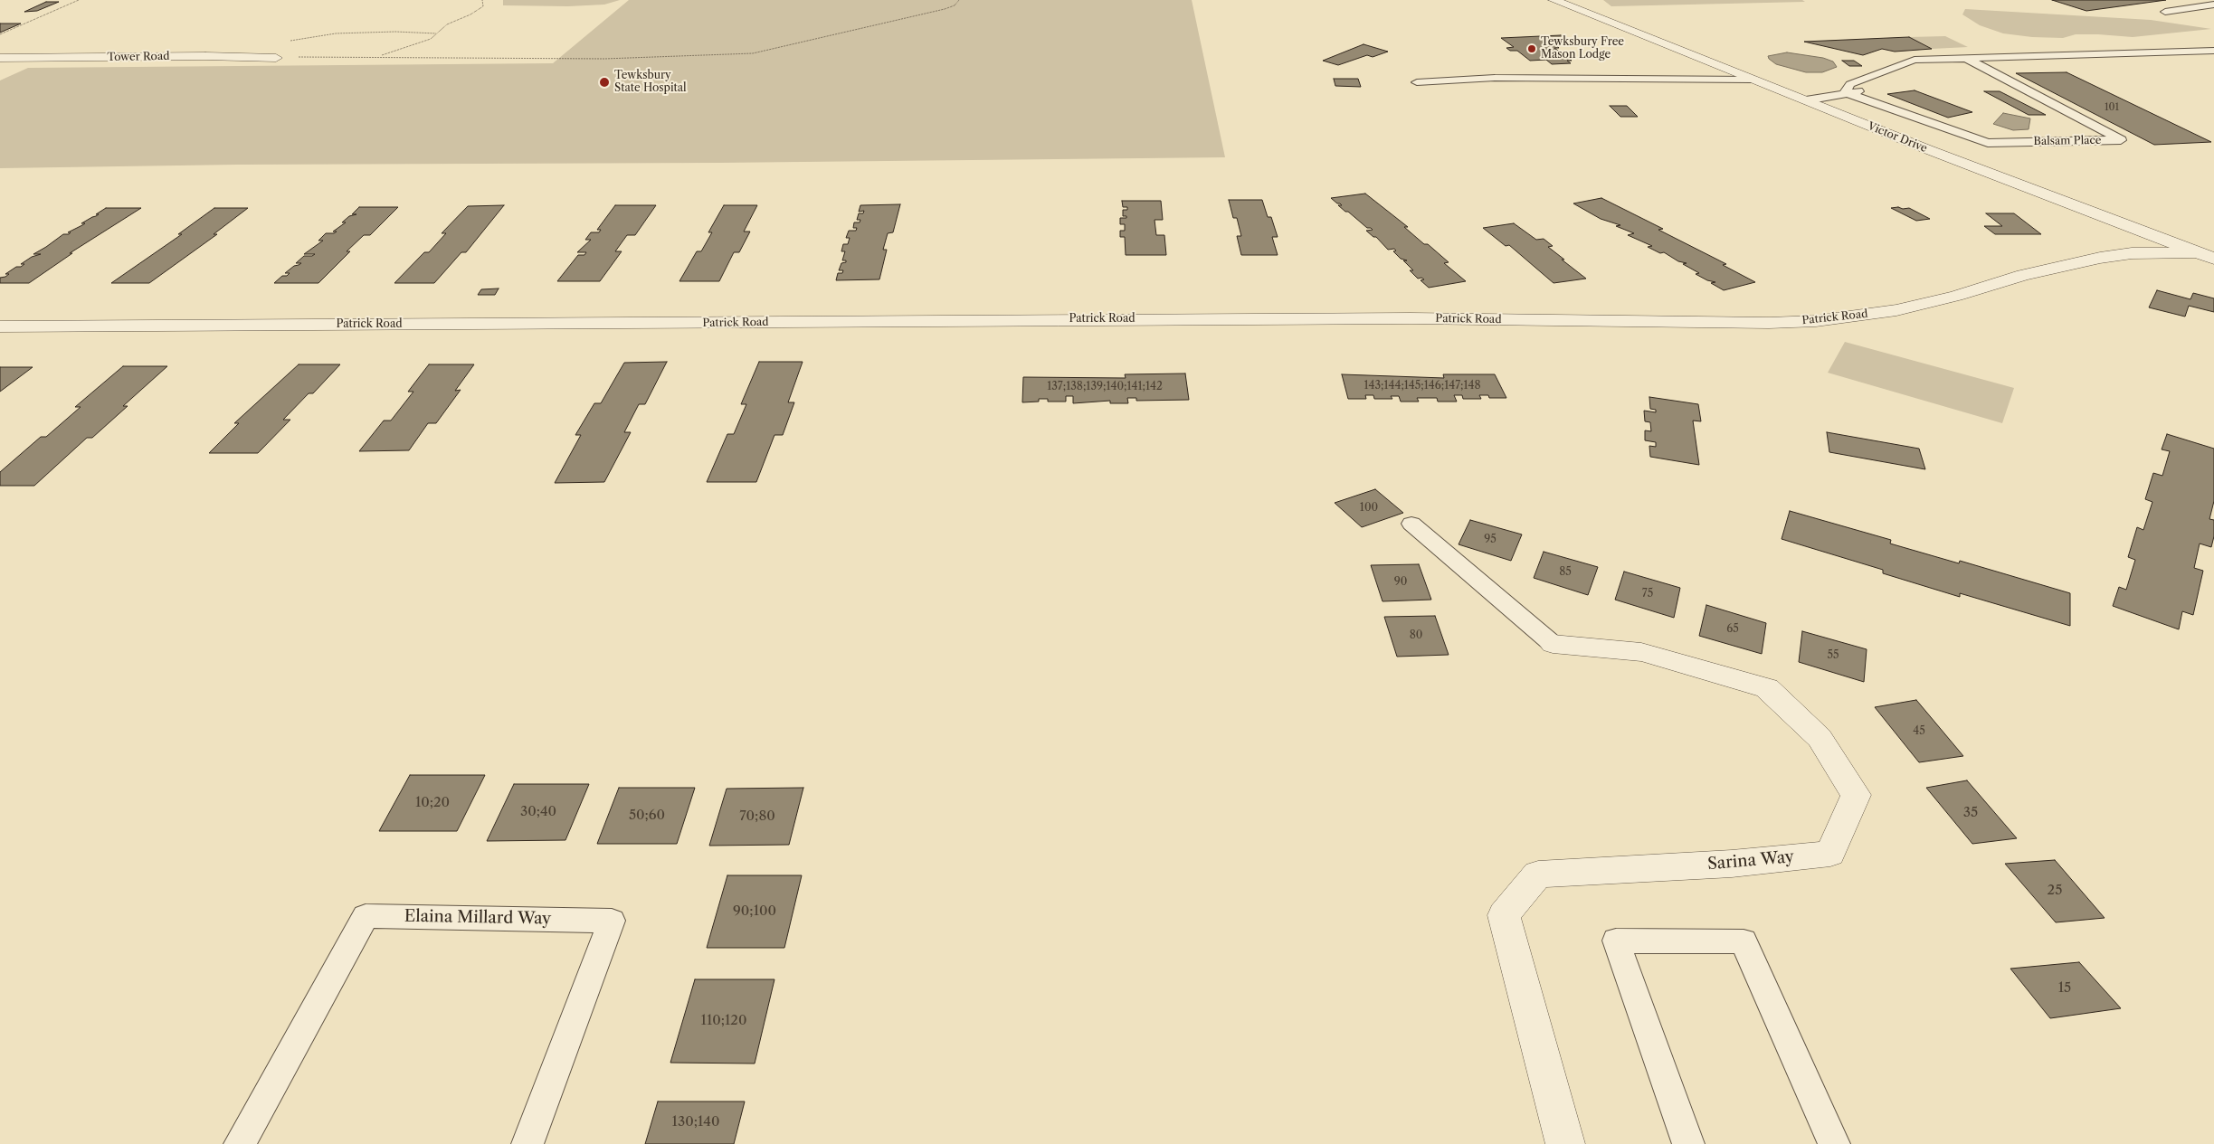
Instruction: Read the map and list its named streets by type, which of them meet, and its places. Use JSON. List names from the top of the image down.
{
  "streets": {
    "street": [
      "Tower Road",
      "Victor Drive",
      "Patrick Road",
      "Sarina Way"
    ],
    "lane": ["Balsam Place", "Elaina Millard Way"]
  },
  "crossings": [
    ["Victor Drive", "Patrick Road"]
  ],
  "places": ["Tewksbury Free Mason Lodge", "Tewksbury State Hospital"],
  "house_numbers": [
    "101",
    "143;144;145;146;147;148",
    "137;138;139;140;141;142",
    "100",
    "95",
    "85",
    "90",
    "75",
    "65",
    "80",
    "55",
    "45",
    "10;20",
    "30;40",
    "35",
    "50;60",
    "70;80",
    "25",
    "90;100",
    "15",
    "110;120",
    "130;140"
  ]
}
